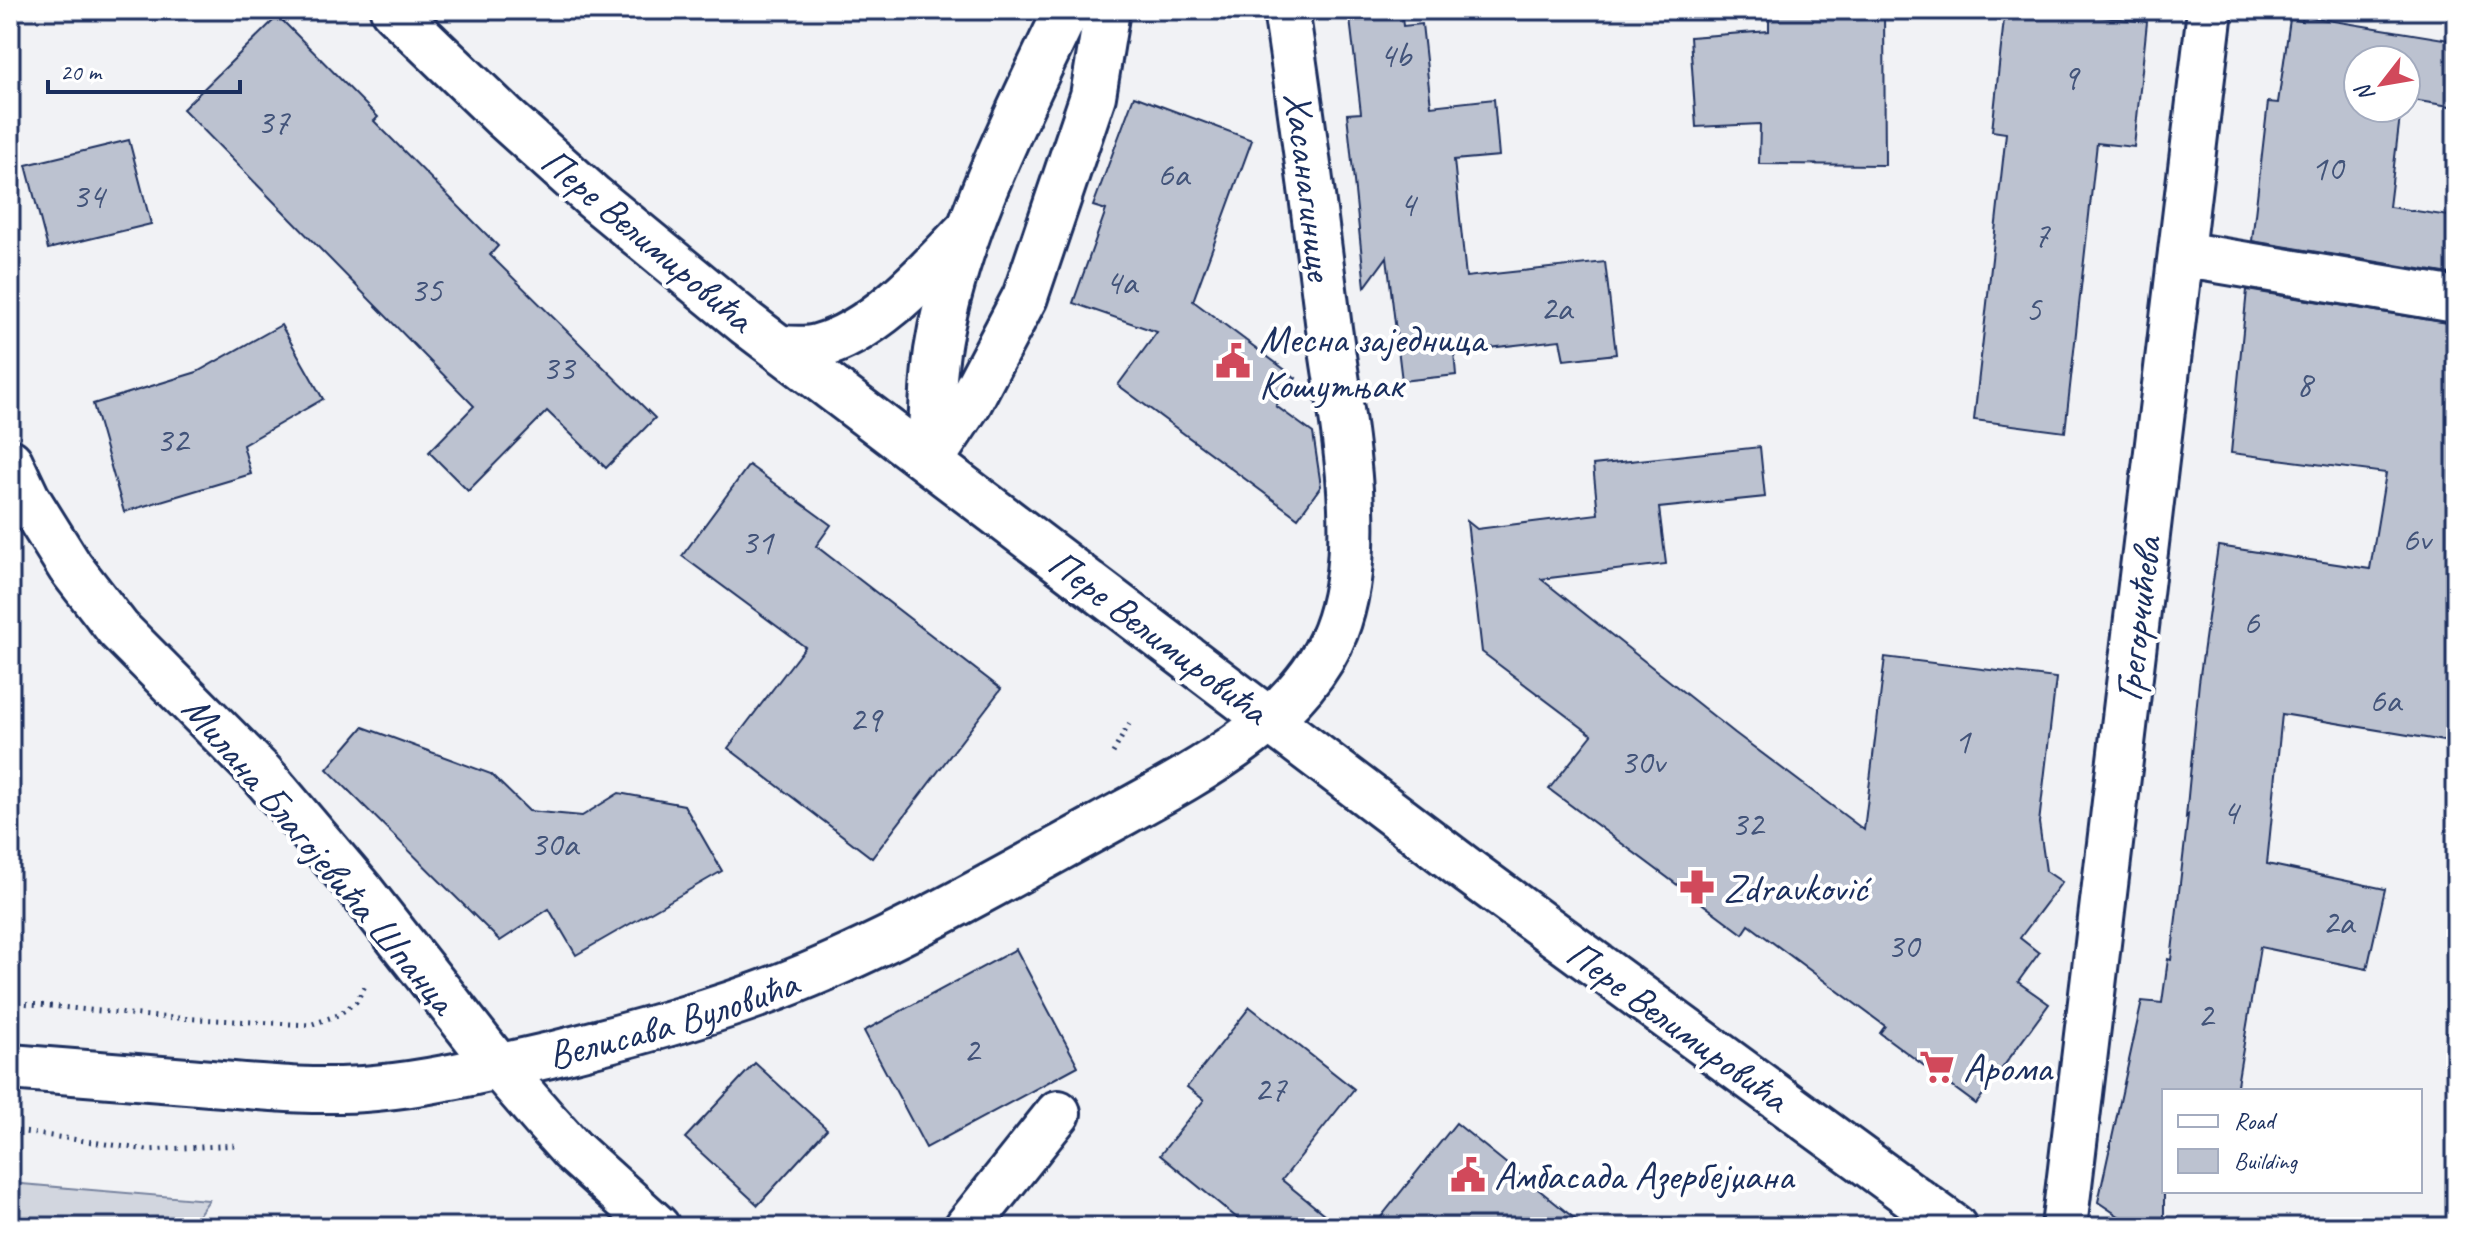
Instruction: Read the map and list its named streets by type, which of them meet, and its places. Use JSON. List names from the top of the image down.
{
  "streets": {
    "street": [
      "Хасанагинице",
      "Пере Велимировића",
      "Грегорчићева",
      "Милана Благојевића Шпанца",
      "Велисава Вуловића"
    ]
  },
  "crossings": [
    ["Хасанагинице", "Пере Велимировића"],
    ["Хасанагинице", "Велисава Вуловића"],
    ["Пере Велимировића", "Велисава Вуловића"],
    ["Милана Благојевића Шпанца", "Велисава Вуловића"]
  ],
  "places": {
    "public building": ["Месна заједница Кошутњак", "Амбасада Азербејџана"],
    "pharmacy": ["Zdravković"],
    "supermarket": ["Арома"]
  },
  "house_numbers": [
    "4b",
    "9",
    "37",
    "10",
    "6a",
    "34",
    "4",
    "7",
    "4a",
    "35",
    "2a",
    "5",
    "33",
    "8",
    "32",
    "6v",
    "31",
    "6",
    "6a",
    "29",
    "1",
    "30v",
    "4",
    "32",
    "30a",
    "2a",
    "30",
    "2",
    "2",
    "27"
  ],
  "legend": ["Road", "Building"],
  "scale_bar": "20 m",
  "north": "bottom left"
}
